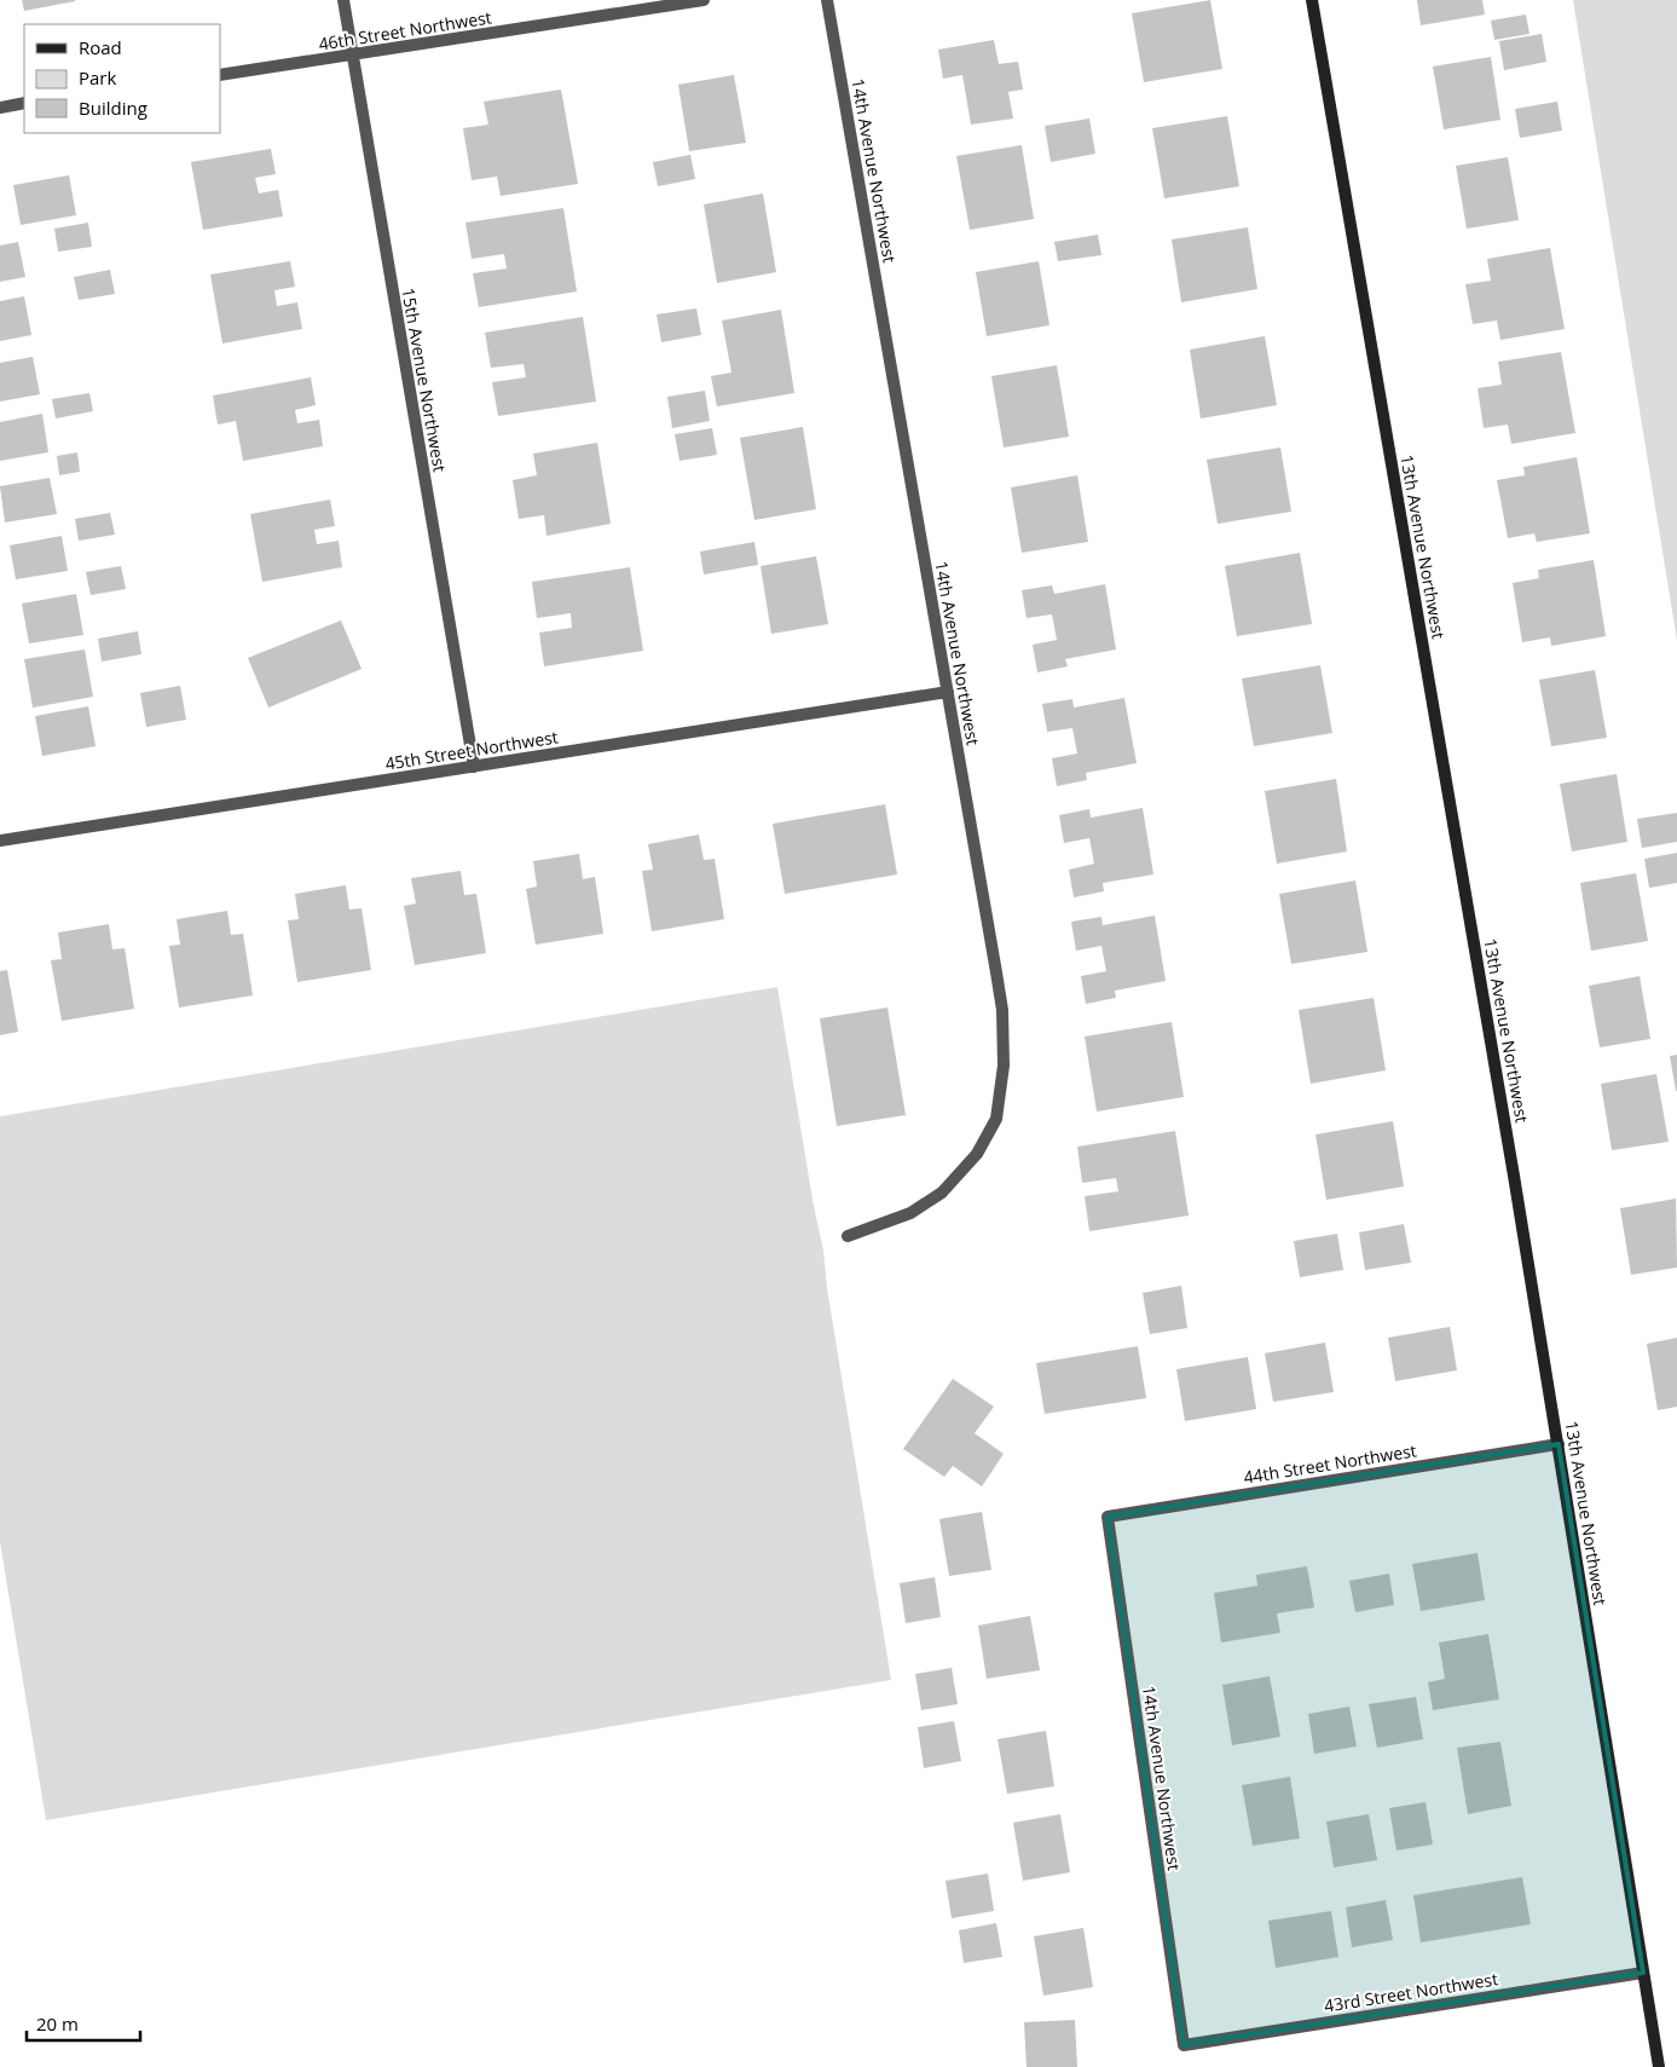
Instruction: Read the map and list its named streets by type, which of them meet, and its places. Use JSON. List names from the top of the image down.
{
  "streets": {
    "street": [
      "46th Street Northwest",
      "14th Avenue Northwest",
      "15th Avenue Northwest",
      "13th Avenue Northwest",
      "45th Street Northwest",
      "44th Street Northwest",
      "43rd Street Northwest"
    ]
  },
  "crossings": [
    ["46th Street Northwest", "15th Avenue Northwest"],
    ["14th Avenue Northwest", "45th Street Northwest"],
    ["14th Avenue Northwest", "44th Street Northwest"],
    ["14th Avenue Northwest", "43rd Street Northwest"],
    ["15th Avenue Northwest", "45th Street Northwest"],
    ["13th Avenue Northwest", "44th Street Northwest"],
    ["13th Avenue Northwest", "43rd Street Northwest"]
  ],
  "legend": ["Road", "Park", "Building"],
  "scale_bar": "20 m"
}
